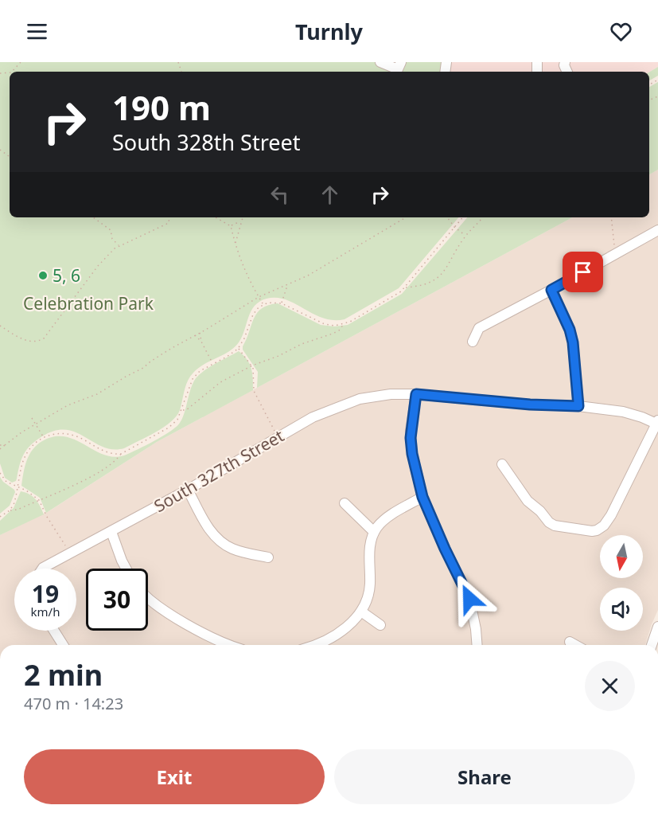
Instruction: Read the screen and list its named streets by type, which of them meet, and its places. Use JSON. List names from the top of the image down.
{
  "streets": {
    "street": ["South 327th Street"]
  },
  "parks": ["Celebration Park"],
  "places": ["5, 6"],
  "north": "bottom",
  "page": {
    "header": "Turnly",
    "turn": ["190 m", "South 328th Street"],
    "speed": "19 km/h",
    "limit": "30",
    "heading": ["2 min", "470 m · 14:23"],
    "buttons": ["Exit", "Share"]
  }
}
